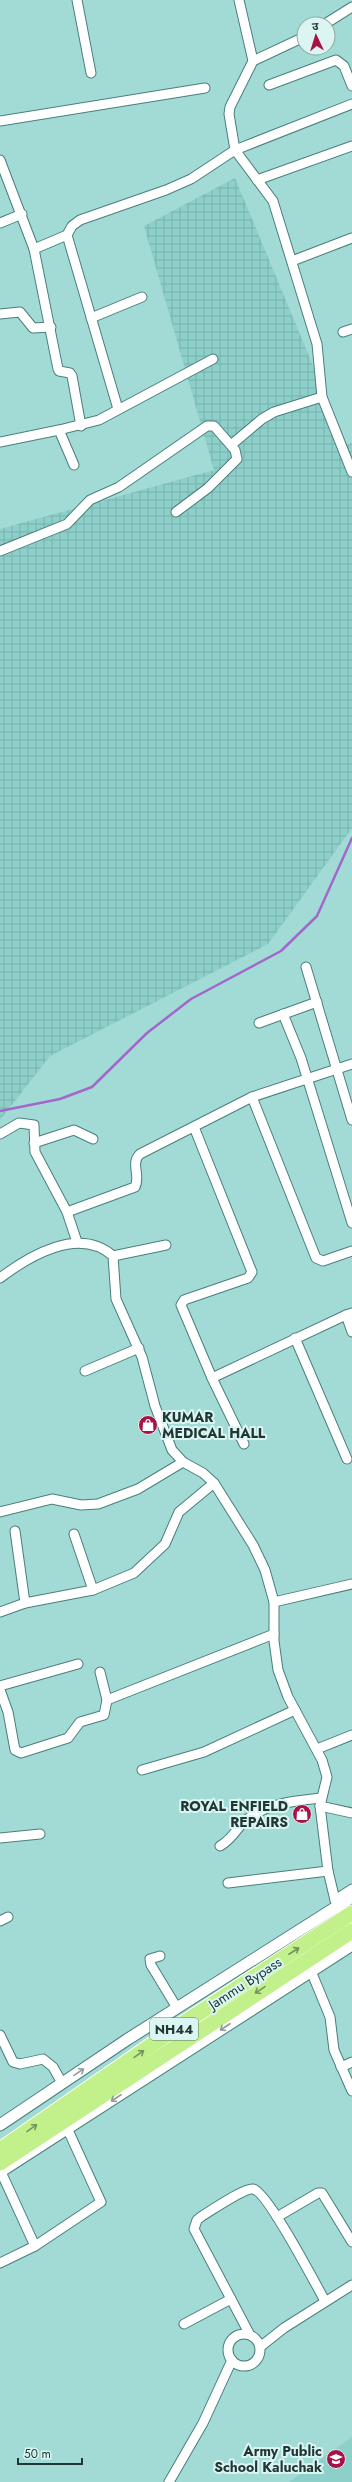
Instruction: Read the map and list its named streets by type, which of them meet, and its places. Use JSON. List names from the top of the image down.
{
  "streets": {
    "highway": ["Jammu Bypass", "NH44"]
  },
  "places": {
    "shop": ["KUMAR MEDICAL HALL", "ROYAL ENFIELD REPAIRS"],
    "school or university": ["Army Public School Kaluchak"]
  },
  "scale_bar": "50 m",
  "north": "top"
}
